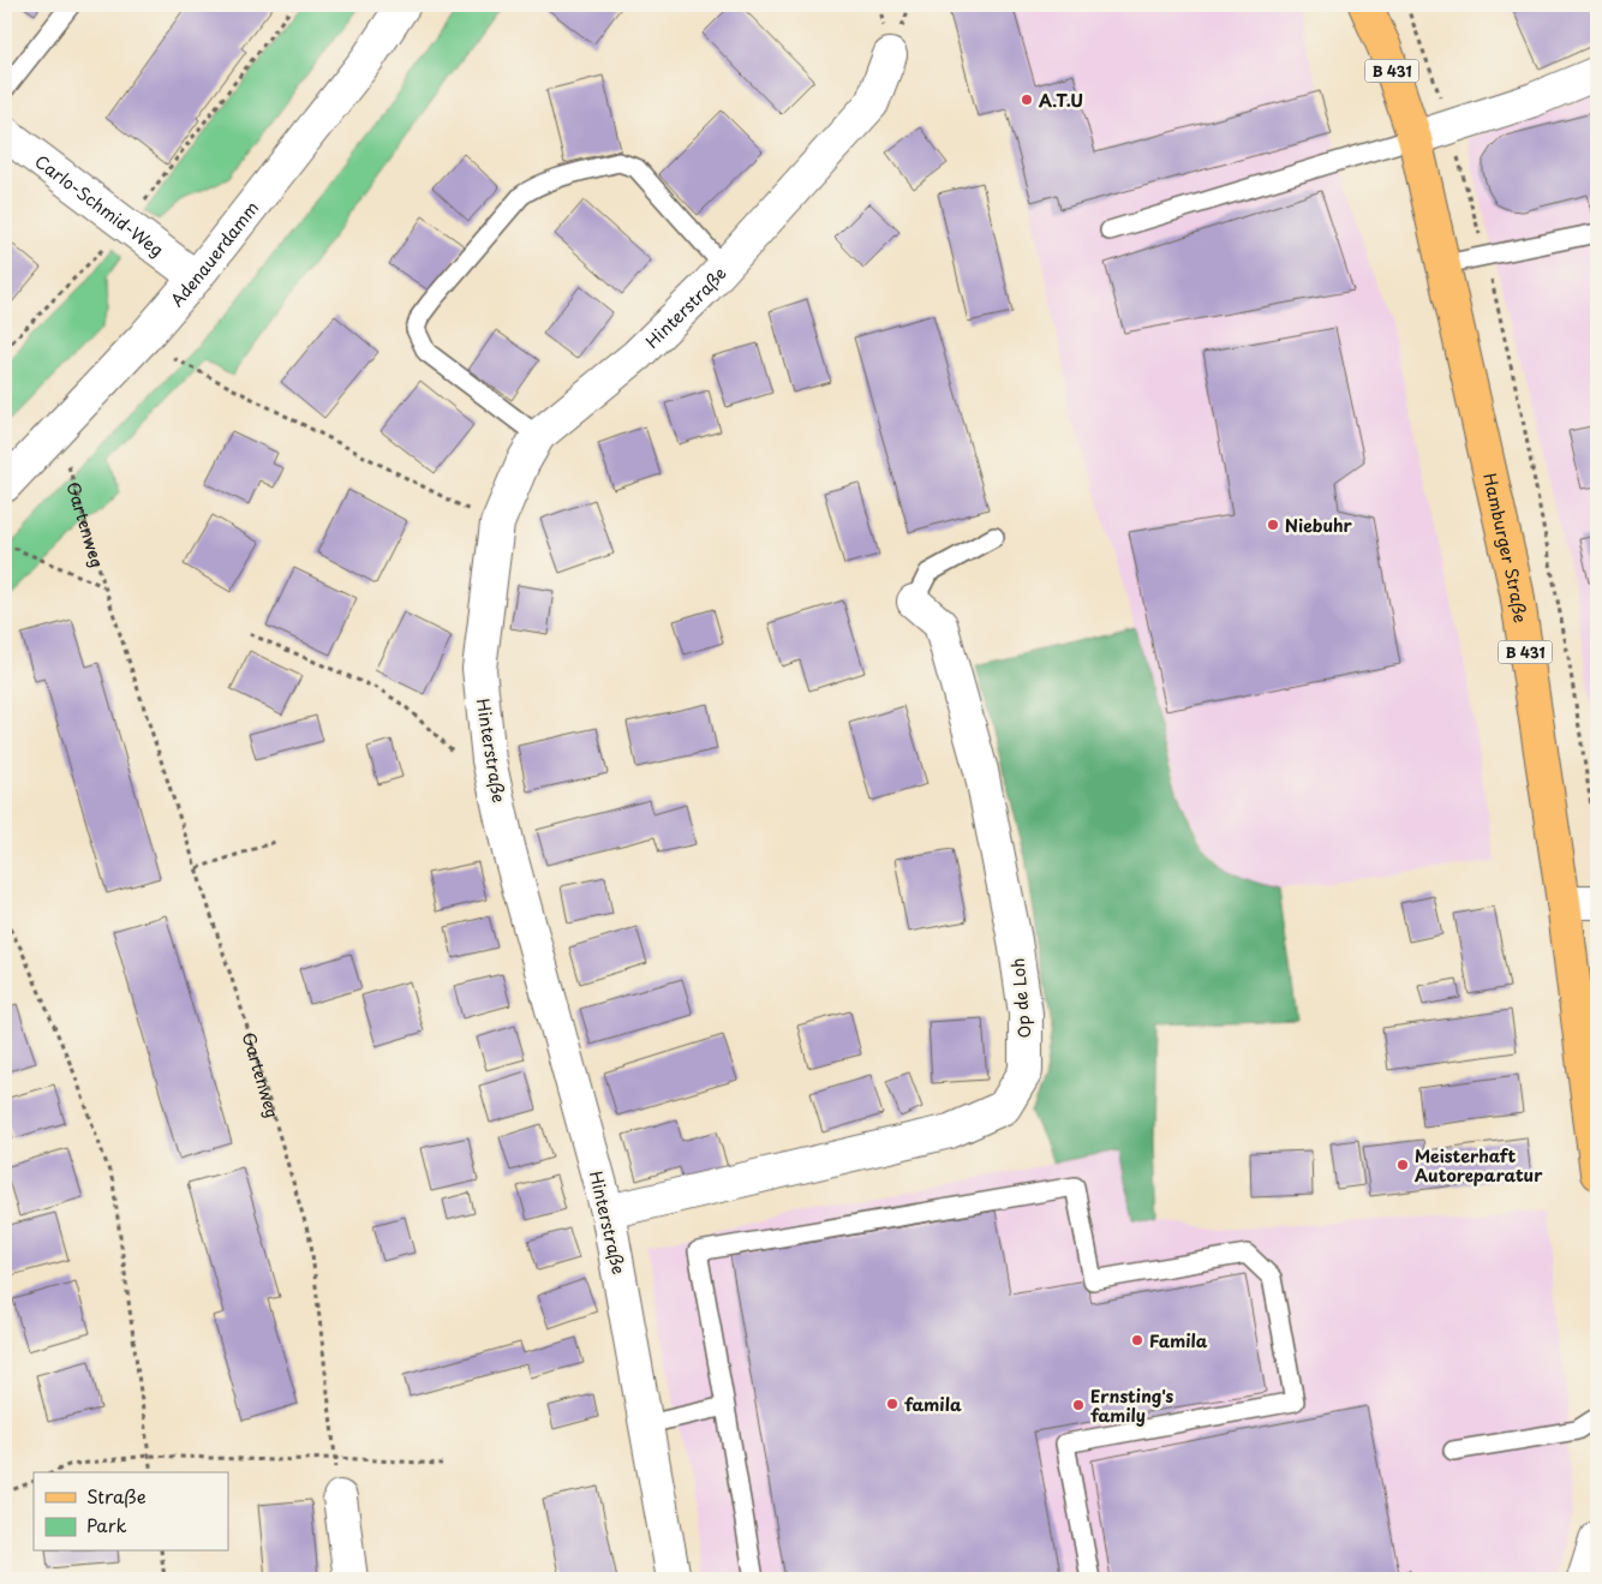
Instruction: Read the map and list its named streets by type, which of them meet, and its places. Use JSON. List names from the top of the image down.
{
  "streets": {
    "main road": ["B 431", "Hamburger Straße"],
    "street": [
      "Carlo-Schmid-Weg",
      "Adenauerdamm",
      "Hinterstraße",
      "Op de Loh"
    ],
    "path": ["Gartenweg"]
  },
  "crossings": [
    ["Carlo-Schmid-Weg", "Adenauerdamm"],
    ["Hinterstraße", "Op de Loh"]
  ],
  "places": [
    "A.T.U",
    "Niebuhr",
    "Meisterhaft Autoreparatur",
    "Famila",
    "famila",
    "Ernsting's family"
  ],
  "legend": ["Straße", "Park"]
}
